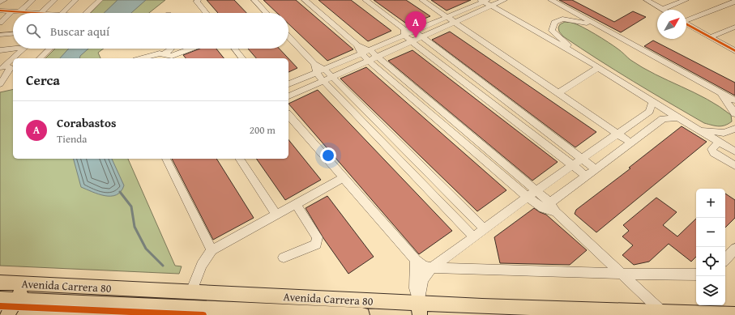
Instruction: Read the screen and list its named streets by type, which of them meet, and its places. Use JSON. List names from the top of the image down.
{
  "streets": {
    "main road": ["Avenida Carrera 80"]
  },
  "north": "top right",
  "page": {
    "pins": "A",
    "search": "Buscar aquí",
    "heading": "Cerca",
    "list": [
      {
        "mark": "A",
        "name": "Corabastos",
        "note": "Tienda",
        "value": "200 m"
      }
    ],
    "map_buttons": ["+", "−"]
  }
}
